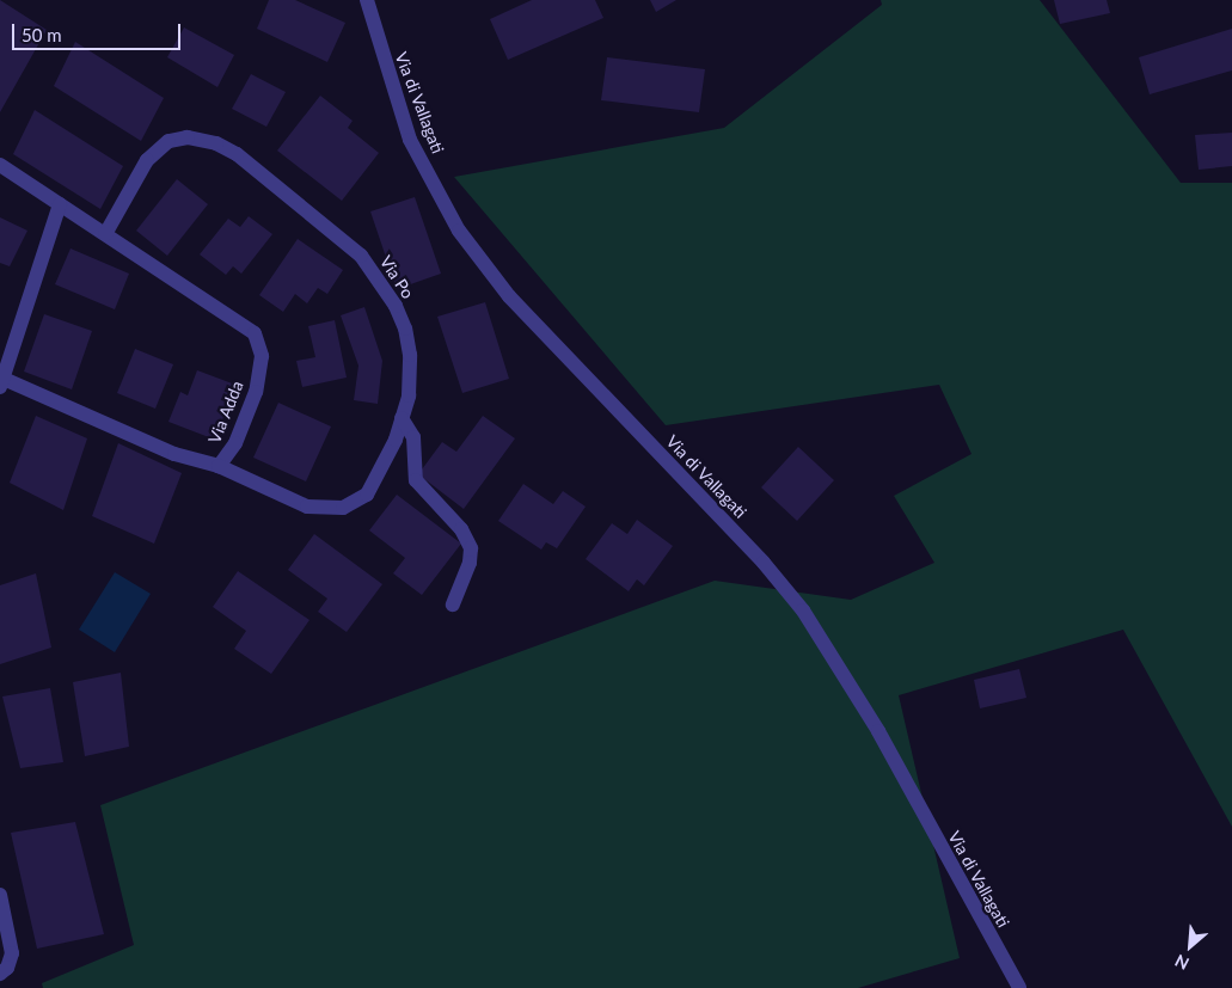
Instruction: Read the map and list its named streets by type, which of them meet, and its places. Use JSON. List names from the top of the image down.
{
  "streets": {
    "street": ["Via di Vallagati", "Via Po", "Via Adda"]
  },
  "crossings": [
    ["Via Po", "Via Adda"]
  ],
  "scale_bar": "50 m",
  "north": "bottom left"
}
